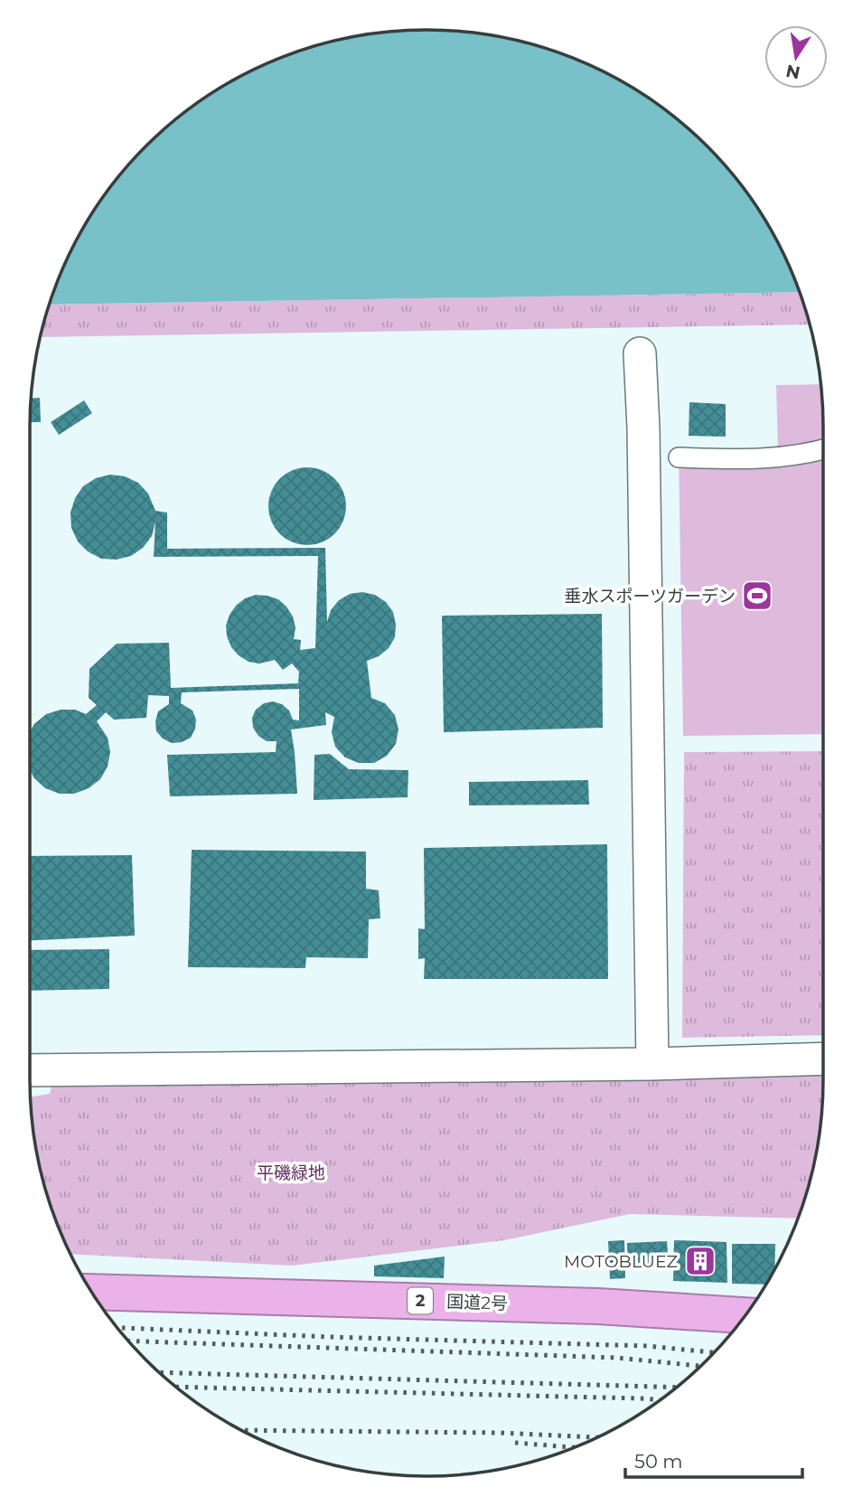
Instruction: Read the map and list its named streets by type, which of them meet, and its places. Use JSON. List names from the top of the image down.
{
  "streets": {
    "highway": ["2", "国道2号"]
  },
  "parks": ["平磯緑地"],
  "places": {
    "sports": ["垂水スポーツガーデン"],
    "building": ["MOTOBLUEZ"]
  },
  "scale_bar": "50 m",
  "north": "bottom"
}
